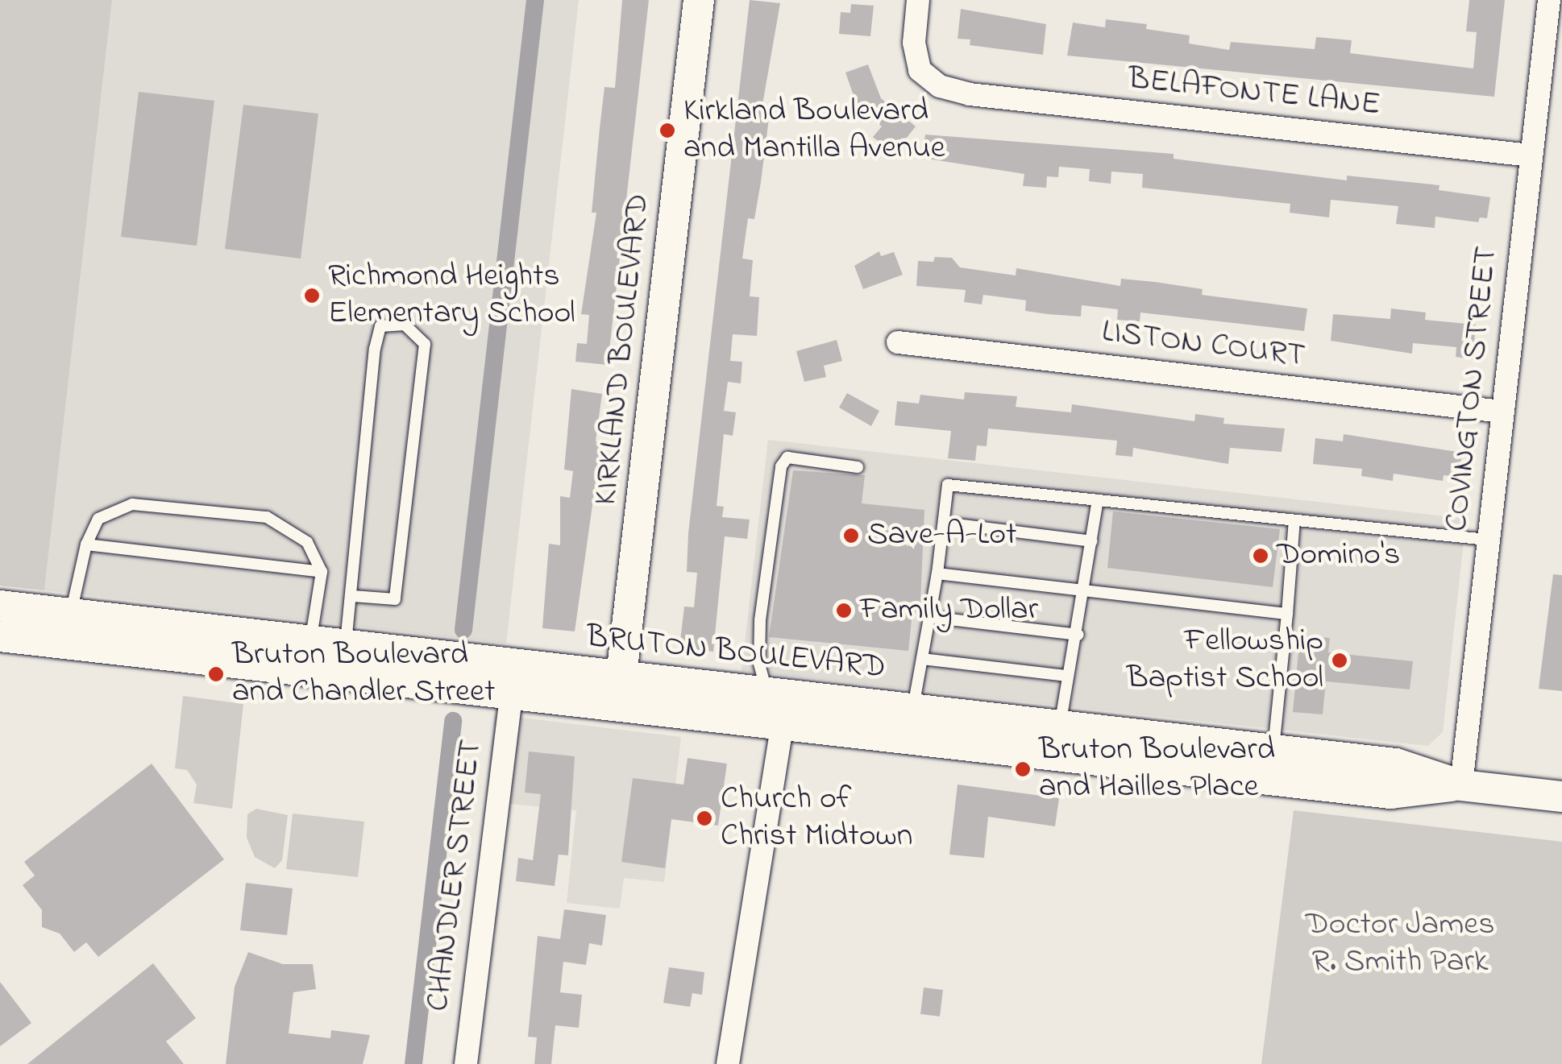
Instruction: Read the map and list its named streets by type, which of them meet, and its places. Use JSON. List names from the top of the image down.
{
  "streets": {
    "street": [
      "BELAFONTE LANE",
      "LISTON COURT",
      "KIRKLAND BOULEVARD",
      "COVINGTON STREET",
      "BRUTON BOULEVARD",
      "CHANDLER STREET"
    ]
  },
  "crossings": [
    ["BELAFONTE LANE", "COVINGTON STREET"],
    ["LISTON COURT", "COVINGTON STREET"],
    ["KIRKLAND BOULEVARD", "BRUTON BOULEVARD"],
    ["COVINGTON STREET", "BRUTON BOULEVARD"],
    ["BRUTON BOULEVARD", "CHANDLER STREET"]
  ],
  "parks": ["Doctor James R. Smith Park"],
  "places": [
    "Kirkland Boulevard and Mantilla Avenue",
    "Richmond Heights Elementary School",
    "Save-A-Lot",
    "Domino's",
    "Family Dollar",
    "Fellowship Baptist School",
    "Bruton Boulevard and Chandler Street",
    "Bruton Boulevard and Hailles Place",
    "Church of Christ Midtown"
  ]
}
